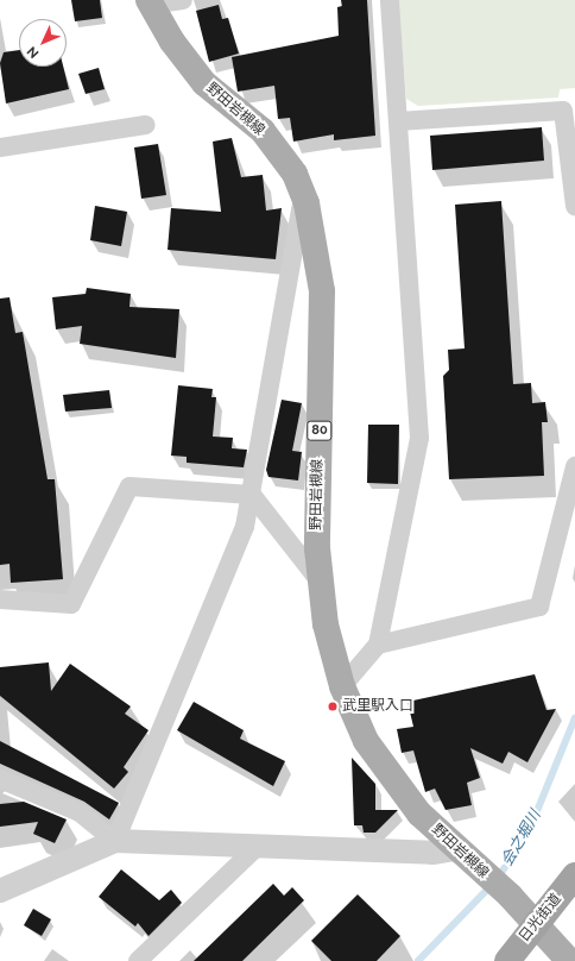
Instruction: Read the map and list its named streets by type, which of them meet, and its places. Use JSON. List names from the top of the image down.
{
  "streets": {
    "highway": ["日光街道"],
    "main road": ["野田岩槻線", "80"]
  },
  "crossings": [
    ["野田岩槻線", "日光街道"]
  ],
  "water": ["会之堀川"],
  "places": ["武里駅入口"],
  "north": "bottom left"
}
